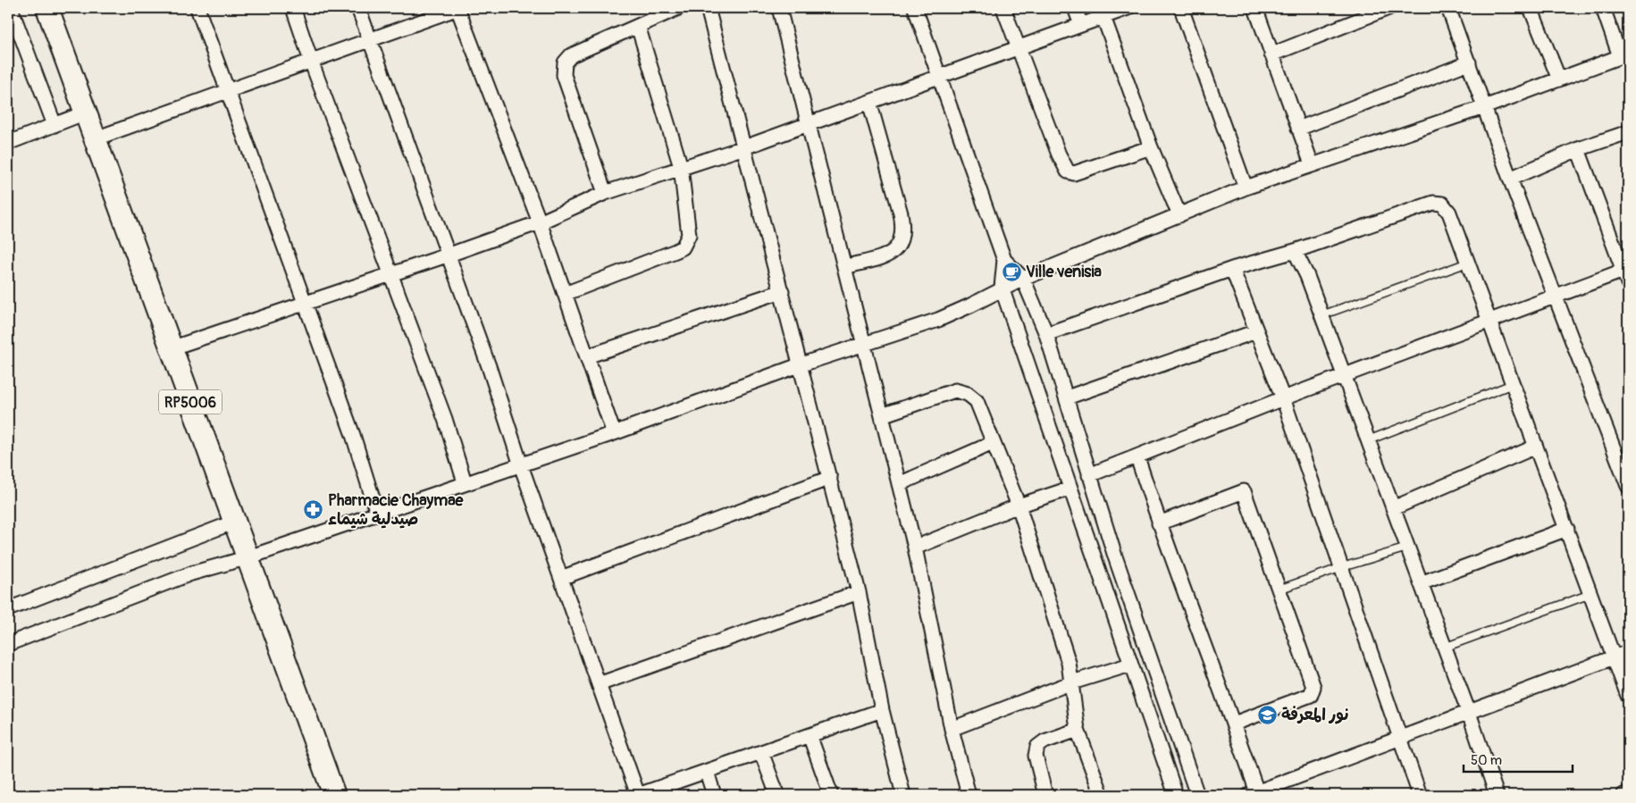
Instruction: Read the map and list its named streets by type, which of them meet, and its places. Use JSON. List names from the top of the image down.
{
  "streets": {
    "main road": ["RP5006"]
  },
  "places": {
    "cafe": ["Ville venisia"],
    "pharmacy": ["Pharmacie Chaymae صيدلية شيماء"],
    "school or university": ["نور المعرفة"]
  },
  "scale_bar": "50 m"
}
